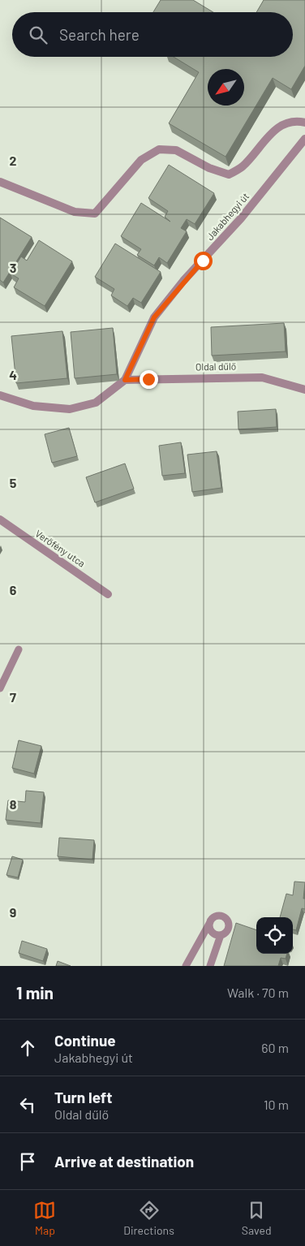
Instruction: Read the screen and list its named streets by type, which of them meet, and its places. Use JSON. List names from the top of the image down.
{
  "streets": {
    "street": ["Jakabhegyi út", "Oldal dűlő", "Verőfény utca"]
  },
  "crossings": [
    ["Jakabhegyi út", "Oldal dűlő"]
  ],
  "north": "bottom left",
  "page": {
    "search": "Search here",
    "heading": ["1 min", "Walk · 70 m"],
    "list": [
      ["Continue", "Jakabhegyi út", "60 m"],
      ["Turn left", "Oldal dűlő", "10 m"],
      "Arrive at destination"
    ],
    "nav": ["Map", "Directions", "Saved"]
  },
  "grid": {
    "rows": [
      "2",
      "3",
      "4",
      "5",
      "6",
      "7",
      "8",
      "9"
    ]
  }
}
